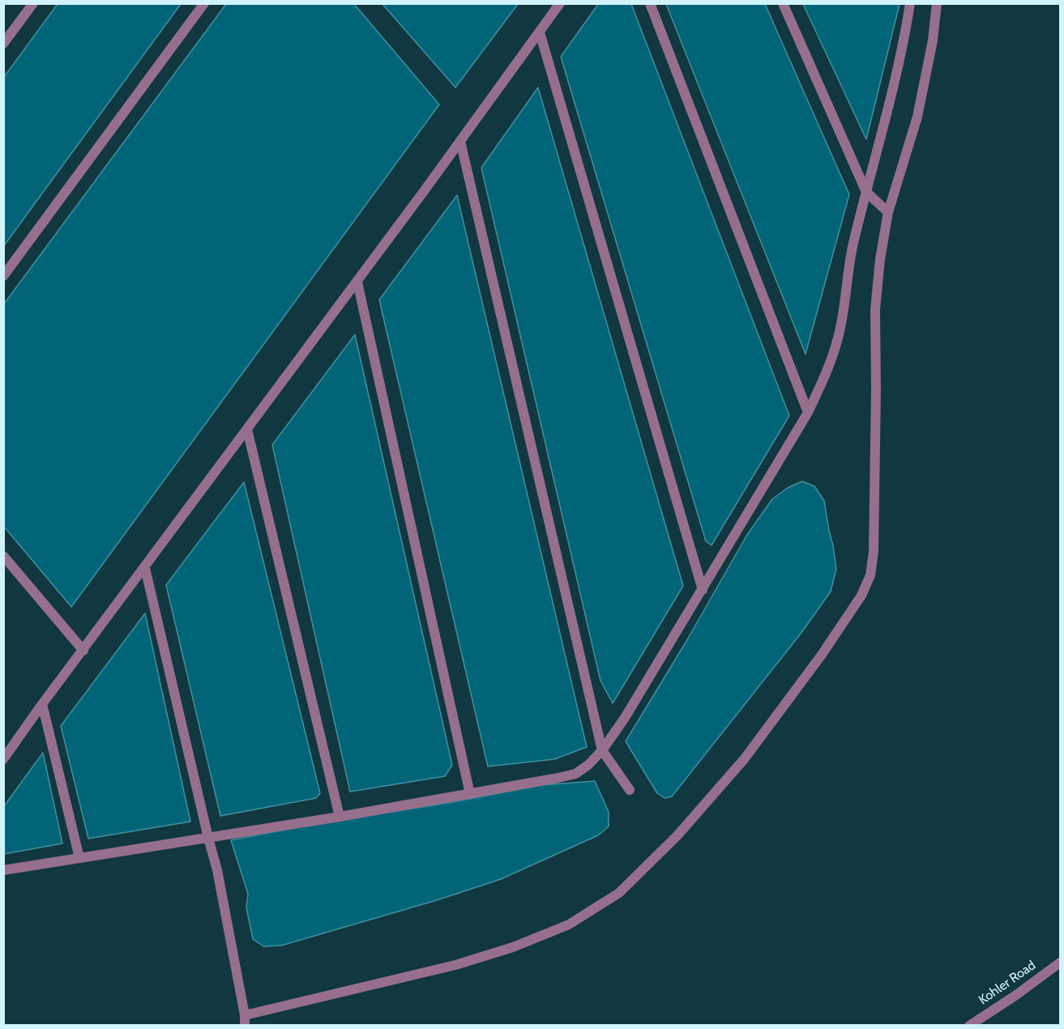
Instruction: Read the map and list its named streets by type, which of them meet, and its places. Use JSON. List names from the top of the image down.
{
  "streets": {
    "street": ["Kohler Road"]
  }
}
